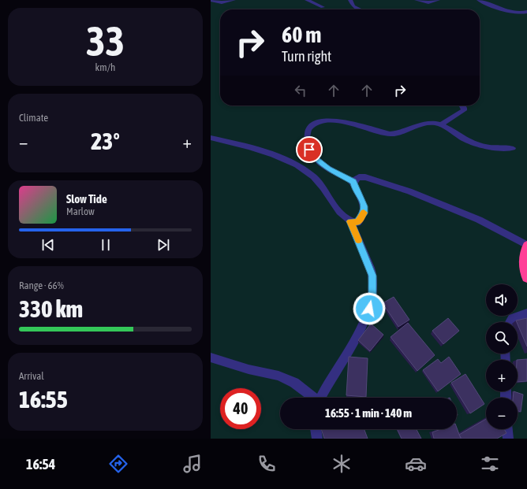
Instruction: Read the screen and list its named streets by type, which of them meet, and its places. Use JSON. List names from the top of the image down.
{
  "page": {
    "tile": [
      ["33", "km/h"],
      "Climate",
      ["Range · 66%", "330 km"],
      ["Arrival", "16:55"]
    ],
    "turn": ["60 m", "Turn right"],
    "heat": ["−", "23°", "+"],
    "song": ["Slow Tide", "Marlow"],
    "map_buttons": ["+", "−"],
    "limit": "40",
    "trip": "16:55 · 1 min · 140 m",
    "tabs": "16:54"
  }
}
